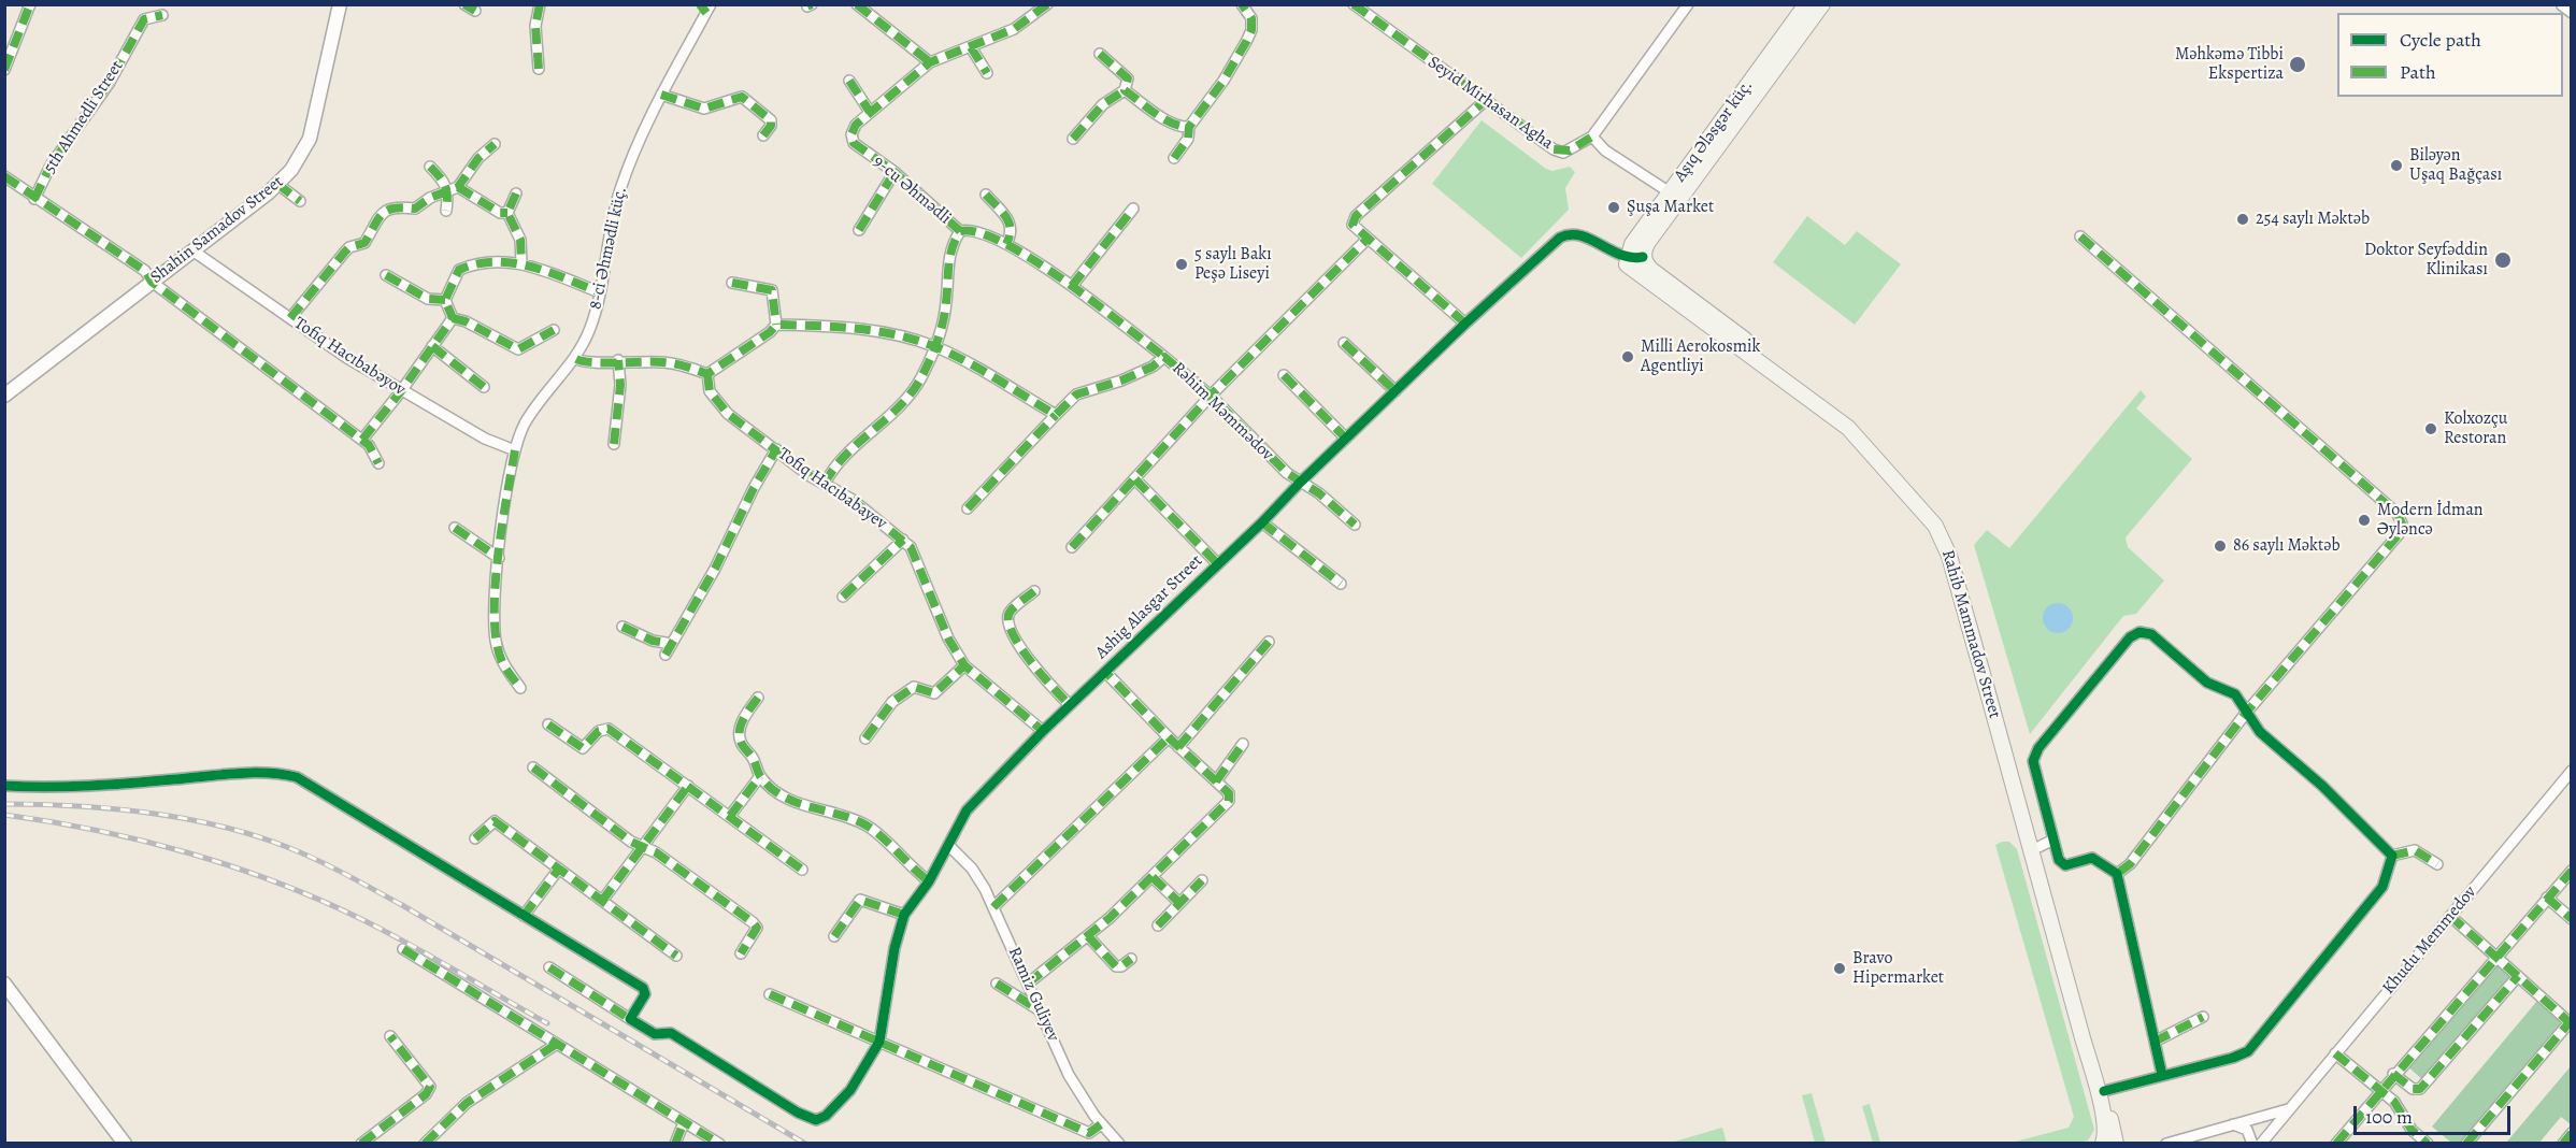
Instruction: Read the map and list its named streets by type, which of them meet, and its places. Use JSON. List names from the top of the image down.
{
  "streets": {
    "main road": ["Aşıq Ələsgər küç.", "Rahib Mammadov Street"],
    "street": [
      "Seyid Mirhasan Agha",
      "5th Ahmedli Street",
      "9-cu Əhmədli",
      "Shahin Samadov Street",
      "8-ci Əhmədli küç.",
      "Tofiq Hacıbabəyov",
      "Rəhim Məmmədov",
      "Tofiq Hacıbabayev",
      "Ashig Alasgar Street",
      "Khudu Memmedov",
      "Ramiz Guliyev"
    ]
  },
  "crossings": [
    ["Aşıq Ələsgər küç.", "Ashig Alasgar Street"],
    ["Aşıq Ələsgər küç.", "Rahib Mammadov Street"],
    ["9-cu Əhmədli", "Tofiq Hacıbabayev"],
    ["Shahin Samadov Street", "Tofiq Hacıbabəyov"],
    ["8-ci Əhmədli küç.", "Tofiq Hacıbabəyov"],
    ["Rəhim Məmmədov", "Ashig Alasgar Street"],
    ["Tofiq Hacıbabayev", "Ashig Alasgar Street"],
    ["Ashig Alasgar Street", "Rahib Mammadov Street"],
    ["Ashig Alasgar Street", "Ramiz Guliyev"]
  ],
  "places": [
    "Məhkəmə Tibbi Ekspertiza",
    "Biləyən Uşaq Bağçası",
    "Şuşa Market",
    "254 saylı Məktəb",
    "Doktor Seyfәddin Klinikası",
    "5 saylı Bakı Peşə Liseyi",
    "Milli Aerokosmik Agentliyi",
    "Kolxozçu Restoran",
    "Modern İdman Əyləncə",
    "86 saylı Məktəb",
    "Bravo Hipermarket"
  ],
  "legend": ["Cycle path", "Path"],
  "scale_bar": "100 m"
}
